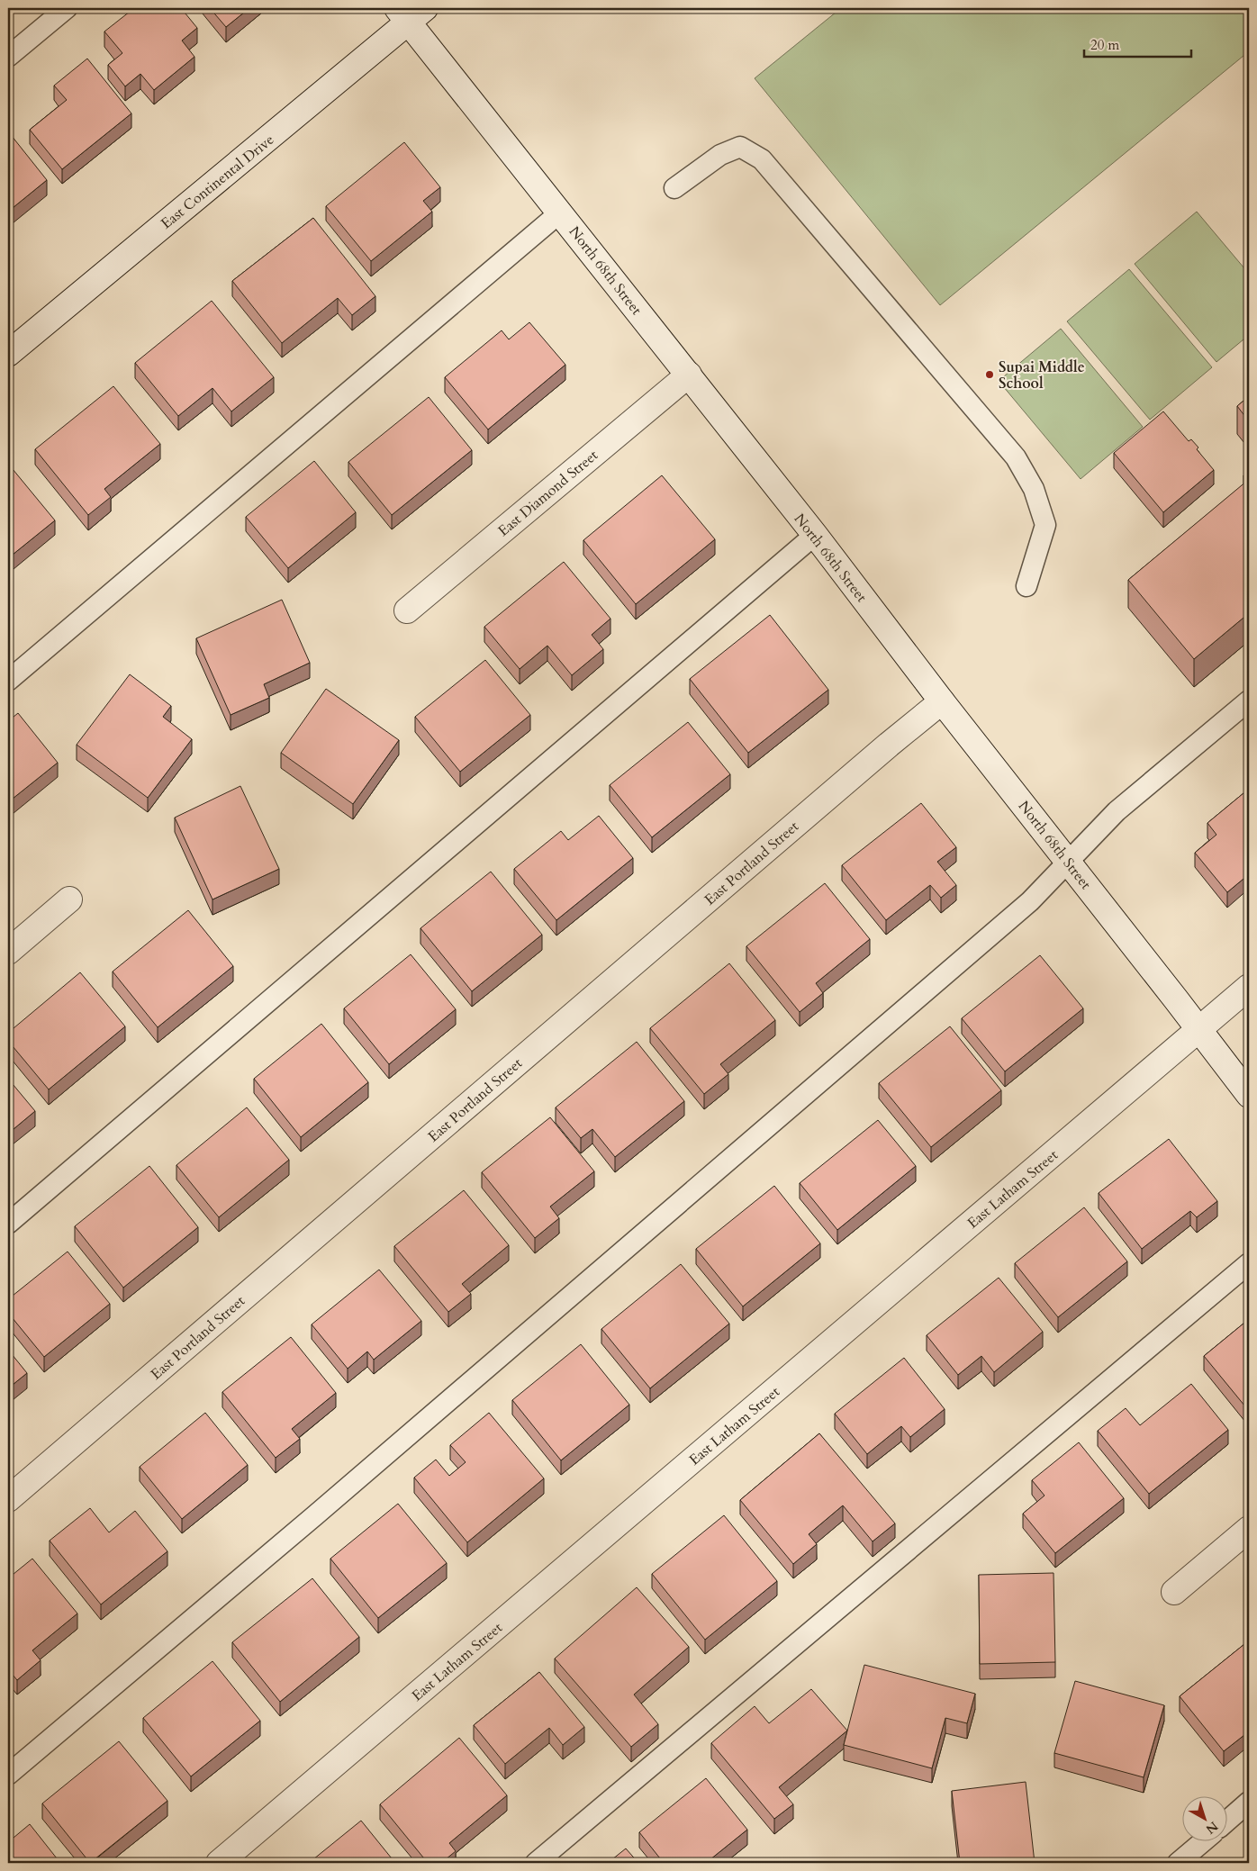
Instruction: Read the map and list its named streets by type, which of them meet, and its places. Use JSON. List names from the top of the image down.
{
  "streets": {
    "street": [
      "East Continental Drive",
      "North 68th Street",
      "East Diamond Street",
      "East Portland Street",
      "East Latham Street"
    ]
  },
  "crossings": [
    ["East Continental Drive", "North 68th Street"],
    ["North 68th Street", "East Diamond Street"],
    ["North 68th Street", "East Portland Street"],
    ["North 68th Street", "East Latham Street"]
  ],
  "places": ["Supai Middle School"],
  "scale_bar": "20 m",
  "north": "bottom right"
}
